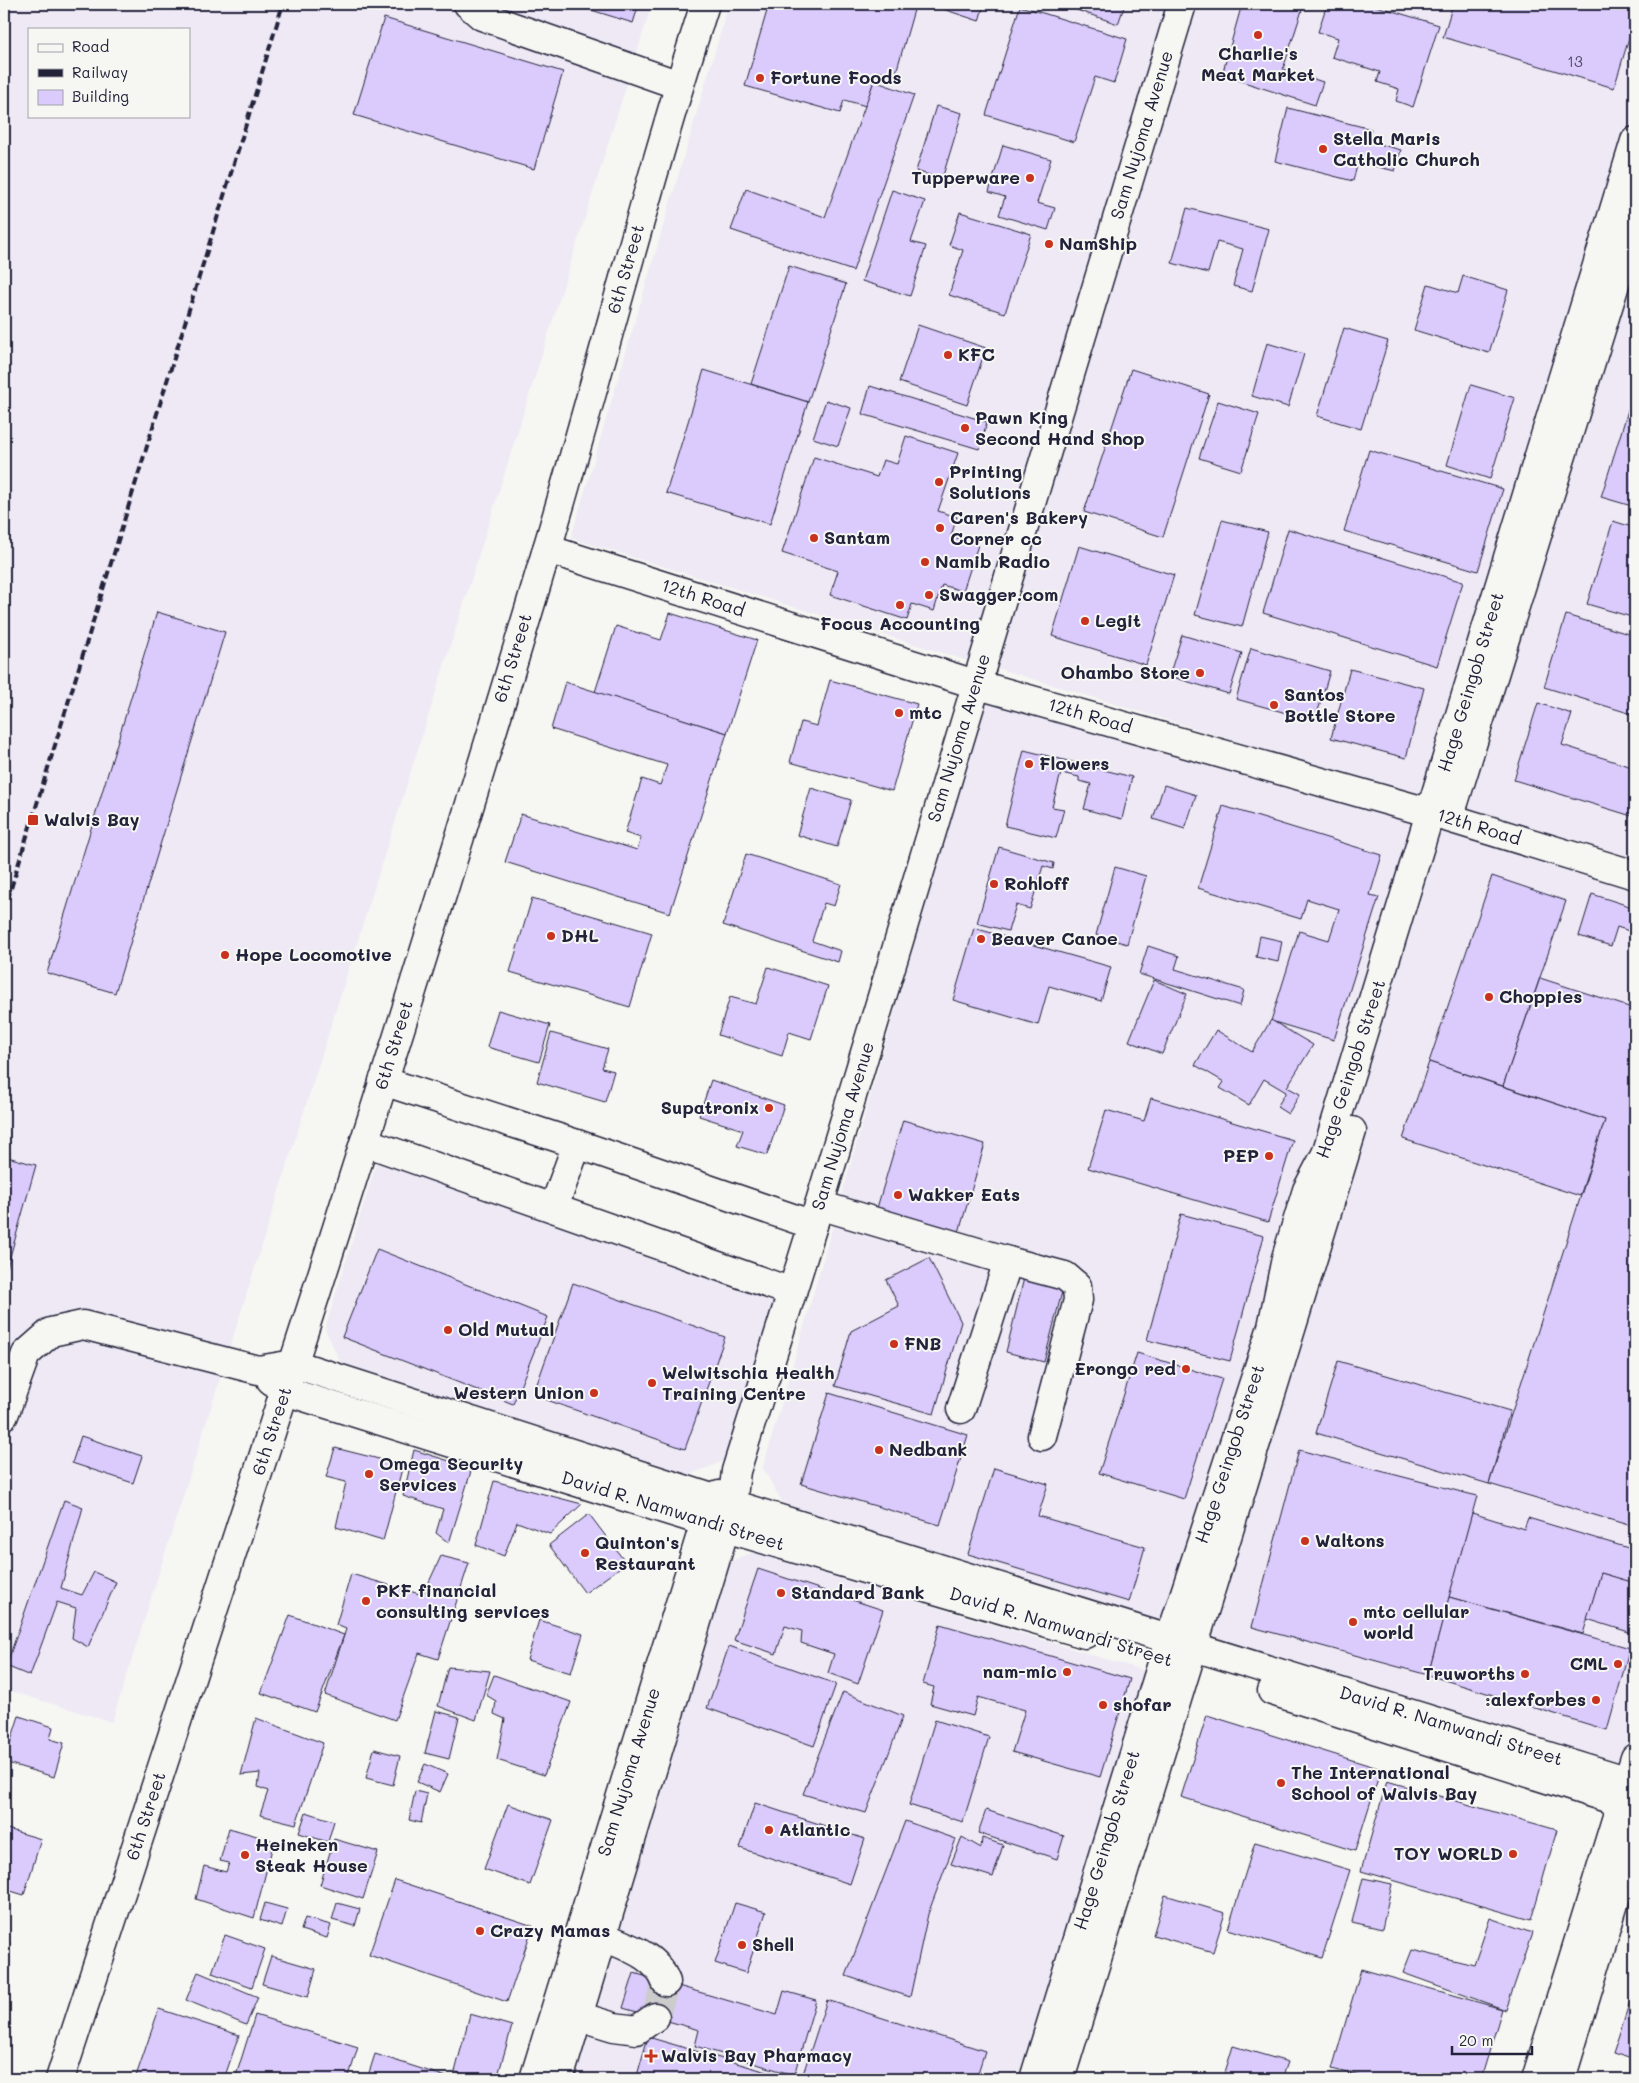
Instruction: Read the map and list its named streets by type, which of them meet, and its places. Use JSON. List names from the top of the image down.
{
  "streets": {
    "street": [
      "Sam Nujoma Avenue",
      "6th Street",
      "12th Road",
      "Hage Geingob Street",
      "David R. Namwandi Street"
    ]
  },
  "crossings": [
    ["Sam Nujoma Avenue", "12th Road"],
    ["Sam Nujoma Avenue", "David R. Namwandi Street"],
    ["6th Street", "12th Road"],
    ["6th Street", "David R. Namwandi Street"],
    ["12th Road", "Hage Geingob Street"],
    ["Hage Geingob Street", "David R. Namwandi Street"]
  ],
  "places": {
    "other": [
      "Charlie's Meat Market",
      "Fortune Foods",
      "Stella Maris Catholic Church",
      "Tupperware",
      "NamShip",
      "KFC",
      "Pawn King Second Hand Shop",
      "Printing Solutions",
      "Caren's Bakery Corner cc",
      "Santam",
      "Namib Radio",
      "Swagger.com",
      "Focus Accounting",
      "Legit",
      "Ohambo Store",
      "Santos Bottle Store",
      "mtc",
      "Flowers",
      "Rohloff",
      "DHL",
      "Beaver Canoe",
      "Hope Locomotive",
      "Choppies",
      "Supatronix",
      "PEP",
      "Wakker Eats",
      "Old Mutual",
      "FNB",
      "Erongo red",
      "Welwitschia Health Training Centre",
      "Western Union",
      "Nedbank",
      "Omega Security Services",
      "Waltons",
      "Quinton's Restaurant",
      "Standard Bank",
      "PKF financial consulting services",
      "mtc cellular world",
      "CML",
      "nam-mic",
      "Truworths",
      ":alexforbes",
      "shofar",
      "The International School of Walvis Bay",
      "Atlantic",
      "TOY WORLD",
      "Heineken Steak House",
      "Crazy Mamas",
      "Shell"
    ],
    "transit": ["Walvis Bay"],
    "health": ["Walvis Bay Pharmacy"]
  },
  "house_numbers": ["13"],
  "legend": ["Road", "Railway", "Building"],
  "scale_bar": "20 m"
}
